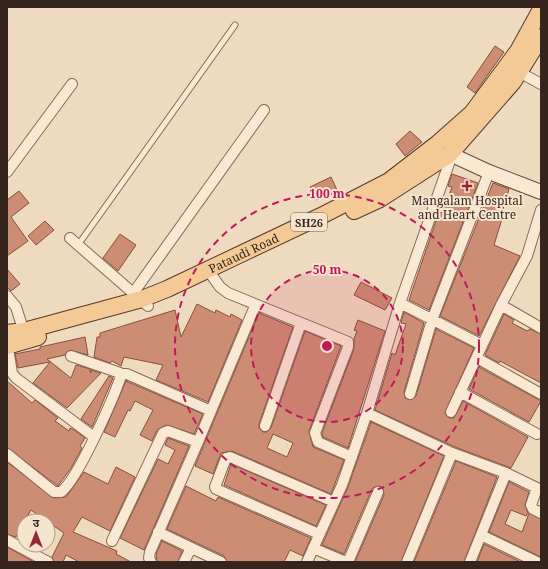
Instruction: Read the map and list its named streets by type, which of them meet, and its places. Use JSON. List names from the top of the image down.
{
  "streets": {
    "main road": ["SH26", "Pataudi Road"]
  },
  "crossings": [
    ["SH26", "Pataudi Road"]
  ],
  "places": {
    "health": ["Mangalam Hospital and Heart Centre"]
  },
  "north": "top",
  "rings": ["100 m", "50 m"]
}
